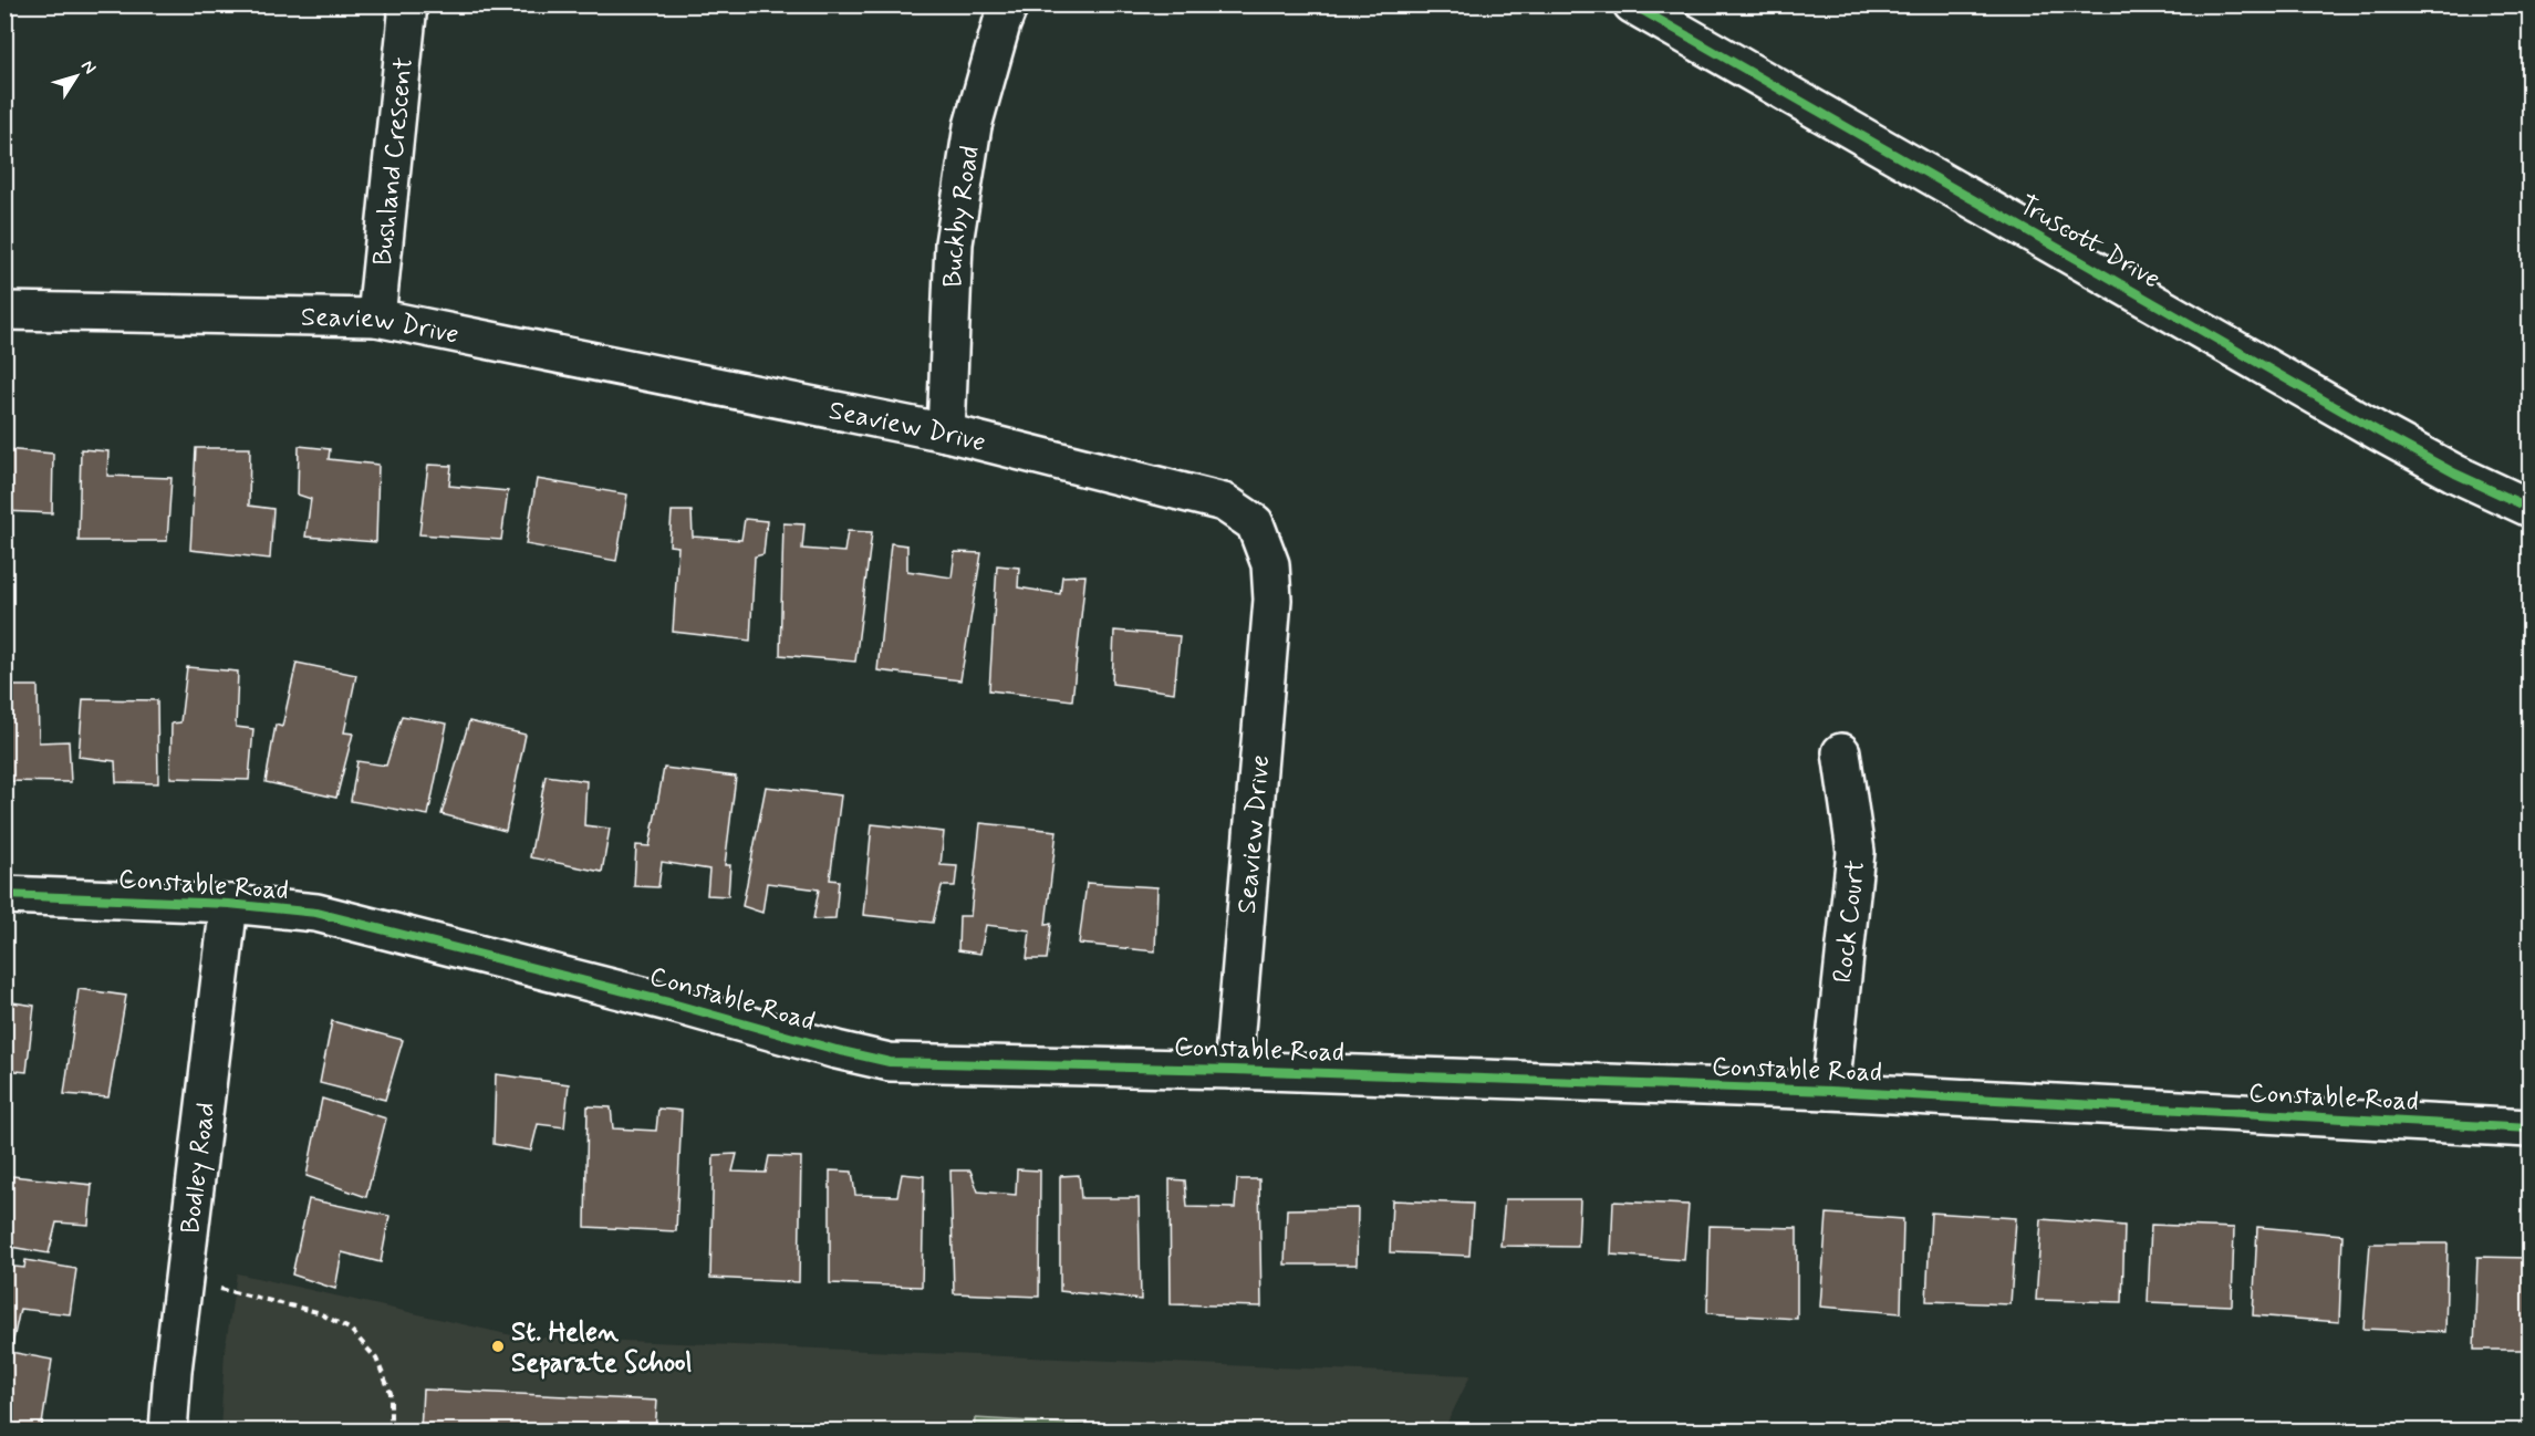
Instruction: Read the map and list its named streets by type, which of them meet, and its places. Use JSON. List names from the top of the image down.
{
  "streets": {
    "street": [
      "Bushland Crescent",
      "Buckby Road",
      "Truscott Drive",
      "Seaview Drive",
      "Constable Road",
      "Rock Court",
      "Bodley Road"
    ]
  },
  "crossings": [
    ["Bushland Crescent", "Seaview Drive"],
    ["Buckby Road", "Seaview Drive"],
    ["Seaview Drive", "Constable Road"],
    ["Constable Road", "Rock Court"],
    ["Constable Road", "Bodley Road"]
  ],
  "places": ["St. Helen Separate School"],
  "north": "top right"
}
